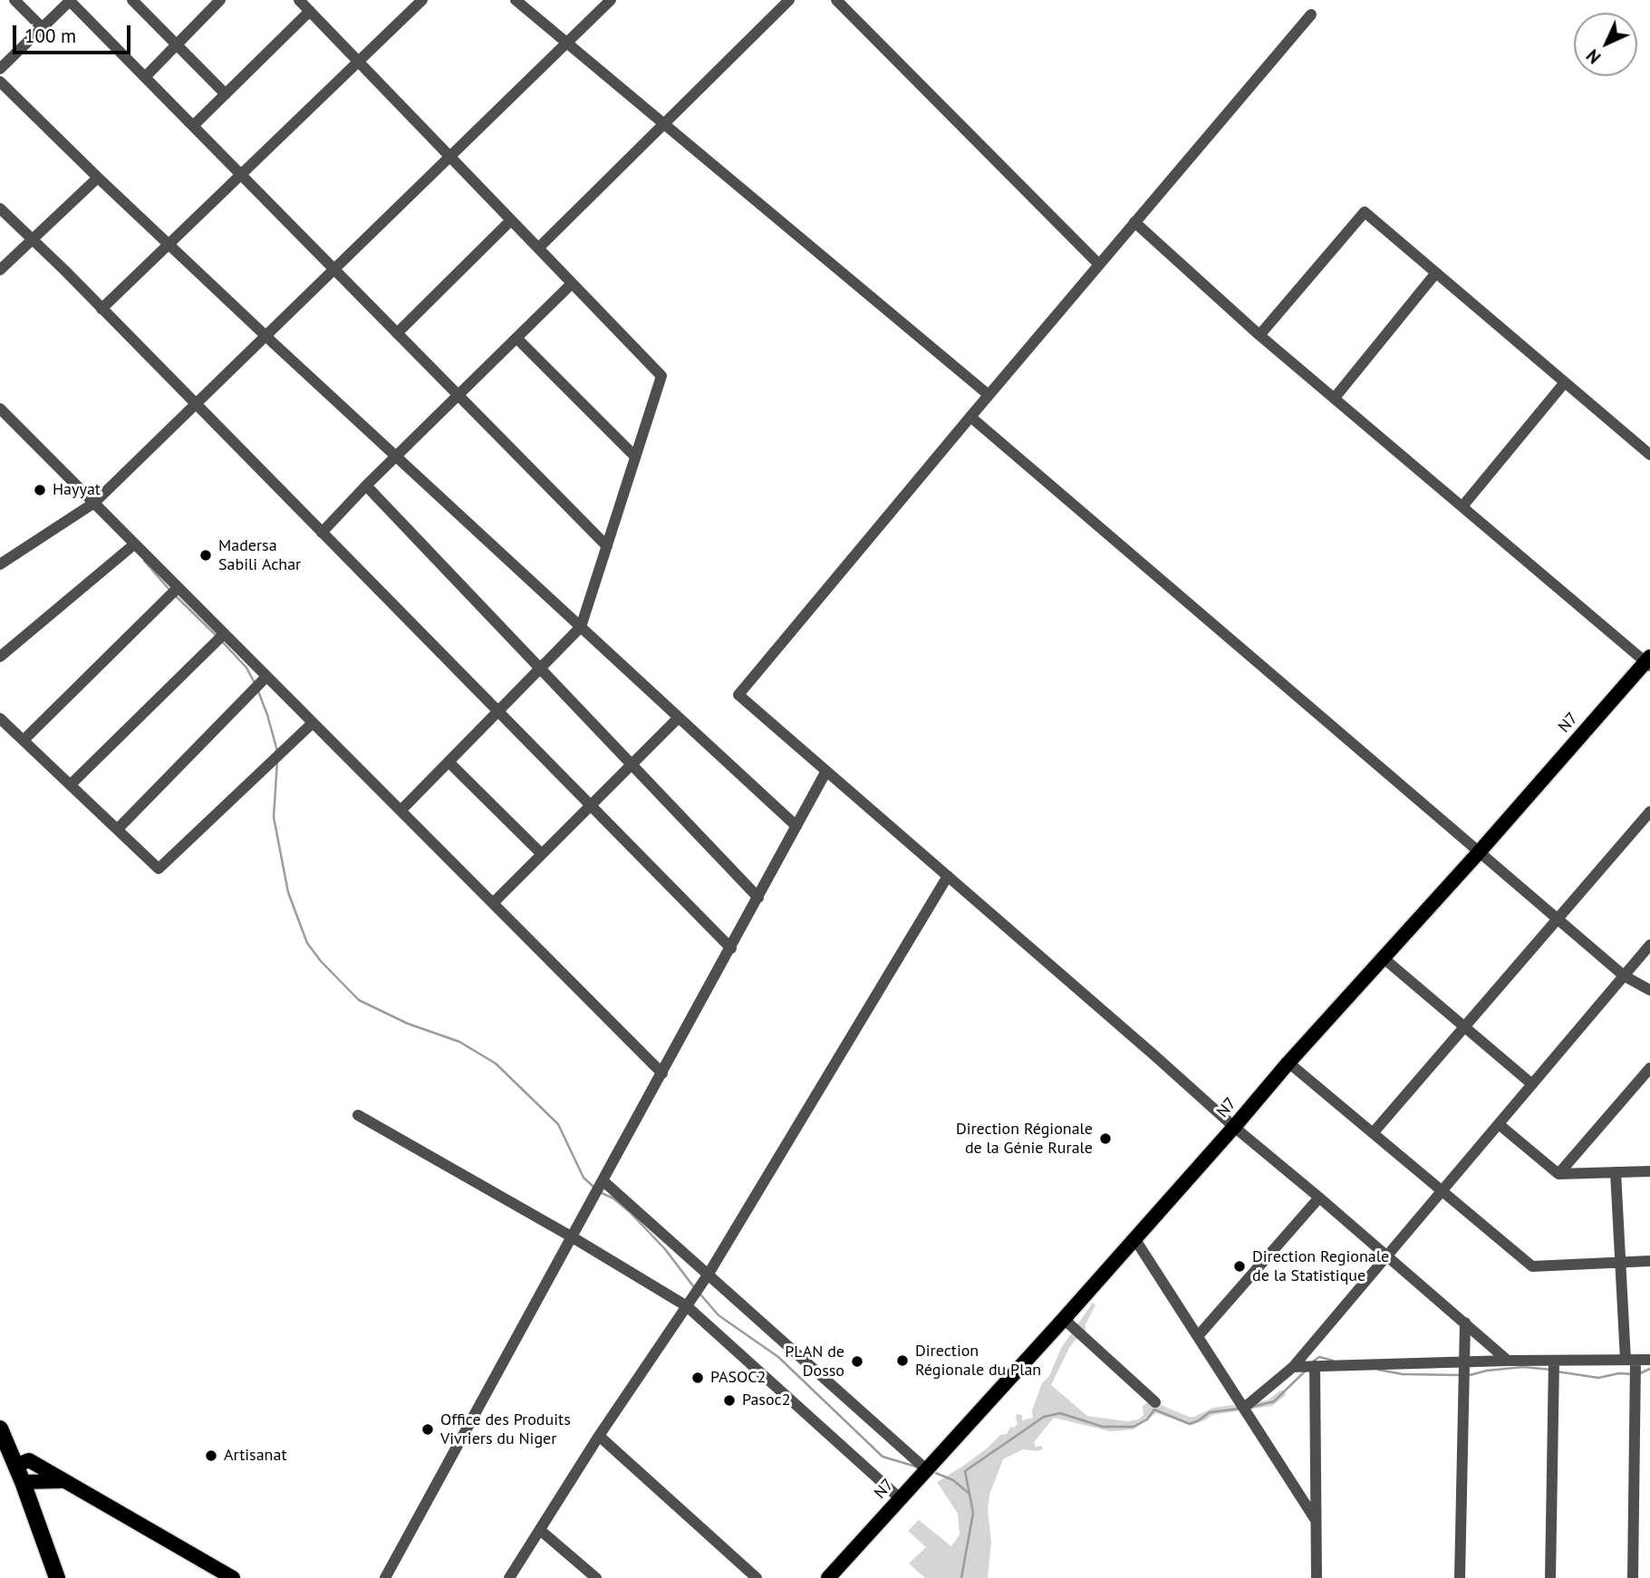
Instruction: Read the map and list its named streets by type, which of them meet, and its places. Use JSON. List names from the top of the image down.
{
  "streets": {
    "main road": ["N7"]
  },
  "places": [
    "Hayyat",
    "Madersa Sabili Achar",
    "Direction Régionale de la Génie Rurale",
    "Direction Regionale de la Statistique",
    "Direction Régionale du Plan",
    "PLAN de Dosso",
    "PASOC2",
    "Pasoc2",
    "Office des Produits Vivriers du Niger",
    "Artisanat"
  ],
  "scale_bar": "100 m",
  "north": "bottom left"
}
